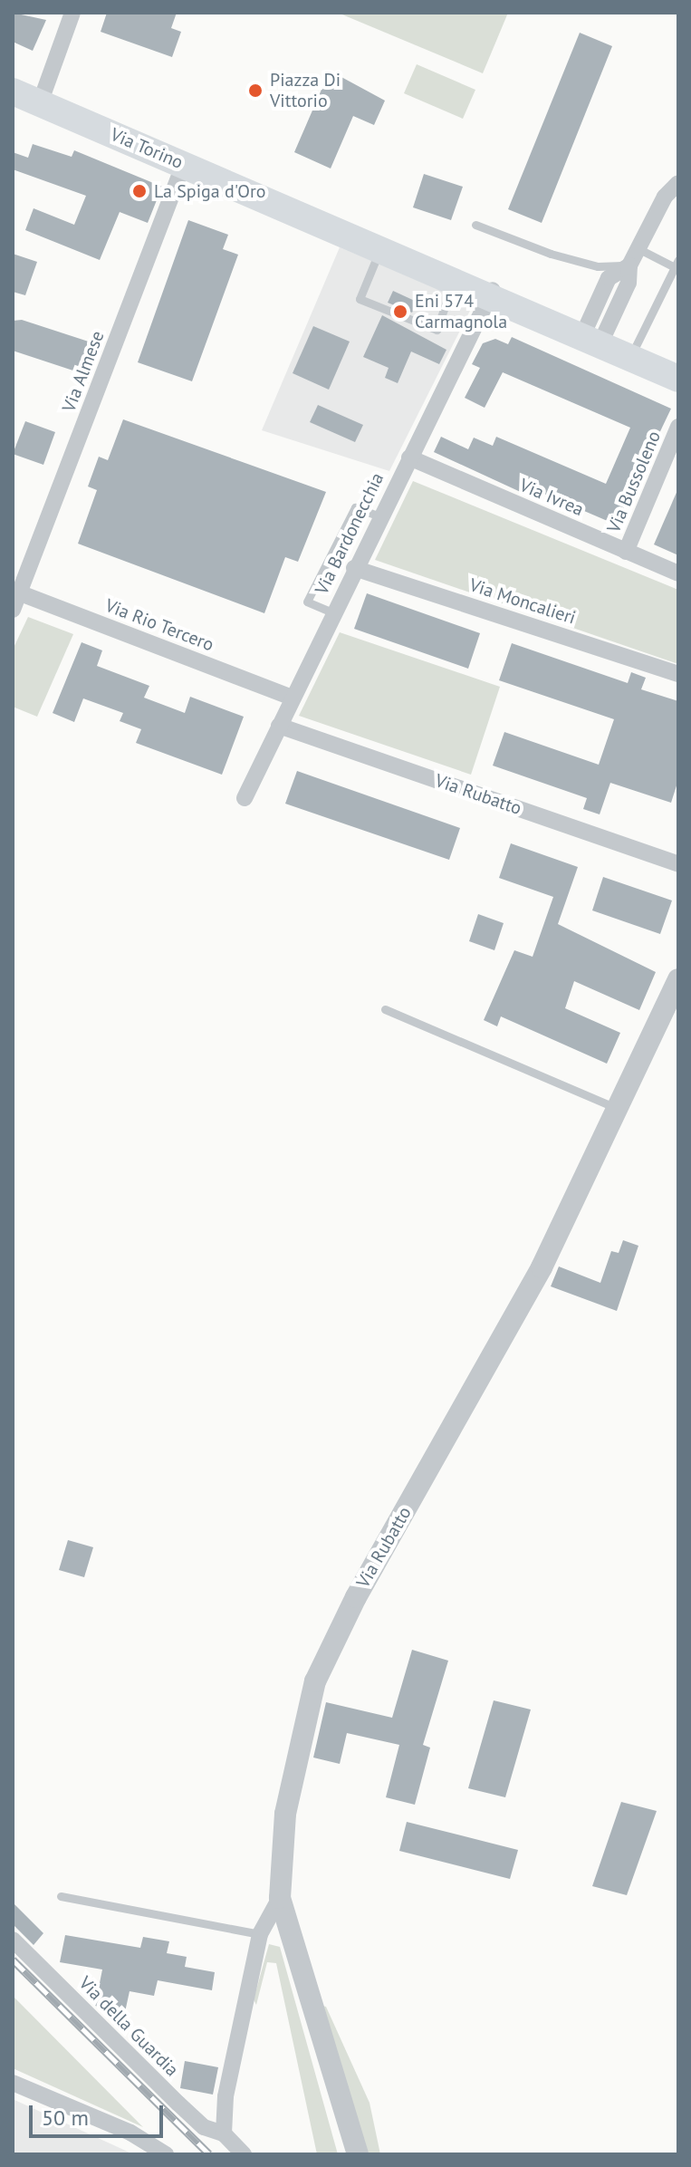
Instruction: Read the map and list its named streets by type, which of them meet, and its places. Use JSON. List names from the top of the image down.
{
  "streets": {
    "main road": ["Via Torino"],
    "street": [
      "Via Almese",
      "Via Bussoleno",
      "Via Ivrea",
      "Via Bardonecchia",
      "Via Moncalieri",
      "Via Rio Tercero",
      "Via Rubatto",
      "Via della Guardia"
    ]
  },
  "crossings": [
    ["Via Torino", "Via Almese"],
    ["Via Torino", "Via Bardonecchia"],
    ["Via Almese", "Via Rio Tercero"],
    ["Via Bussoleno", "Via Ivrea"],
    ["Via Ivrea", "Via Bardonecchia"],
    ["Via Bardonecchia", "Via Moncalieri"],
    ["Via Bardonecchia", "Via Rio Tercero"],
    ["Via Bardonecchia", "Via Rubatto"]
  ],
  "places": ["Piazza Di Vittorio", "La Spiga d'Oro", "Eni 574 Carmagnola"],
  "scale_bar": "50 m"
}
